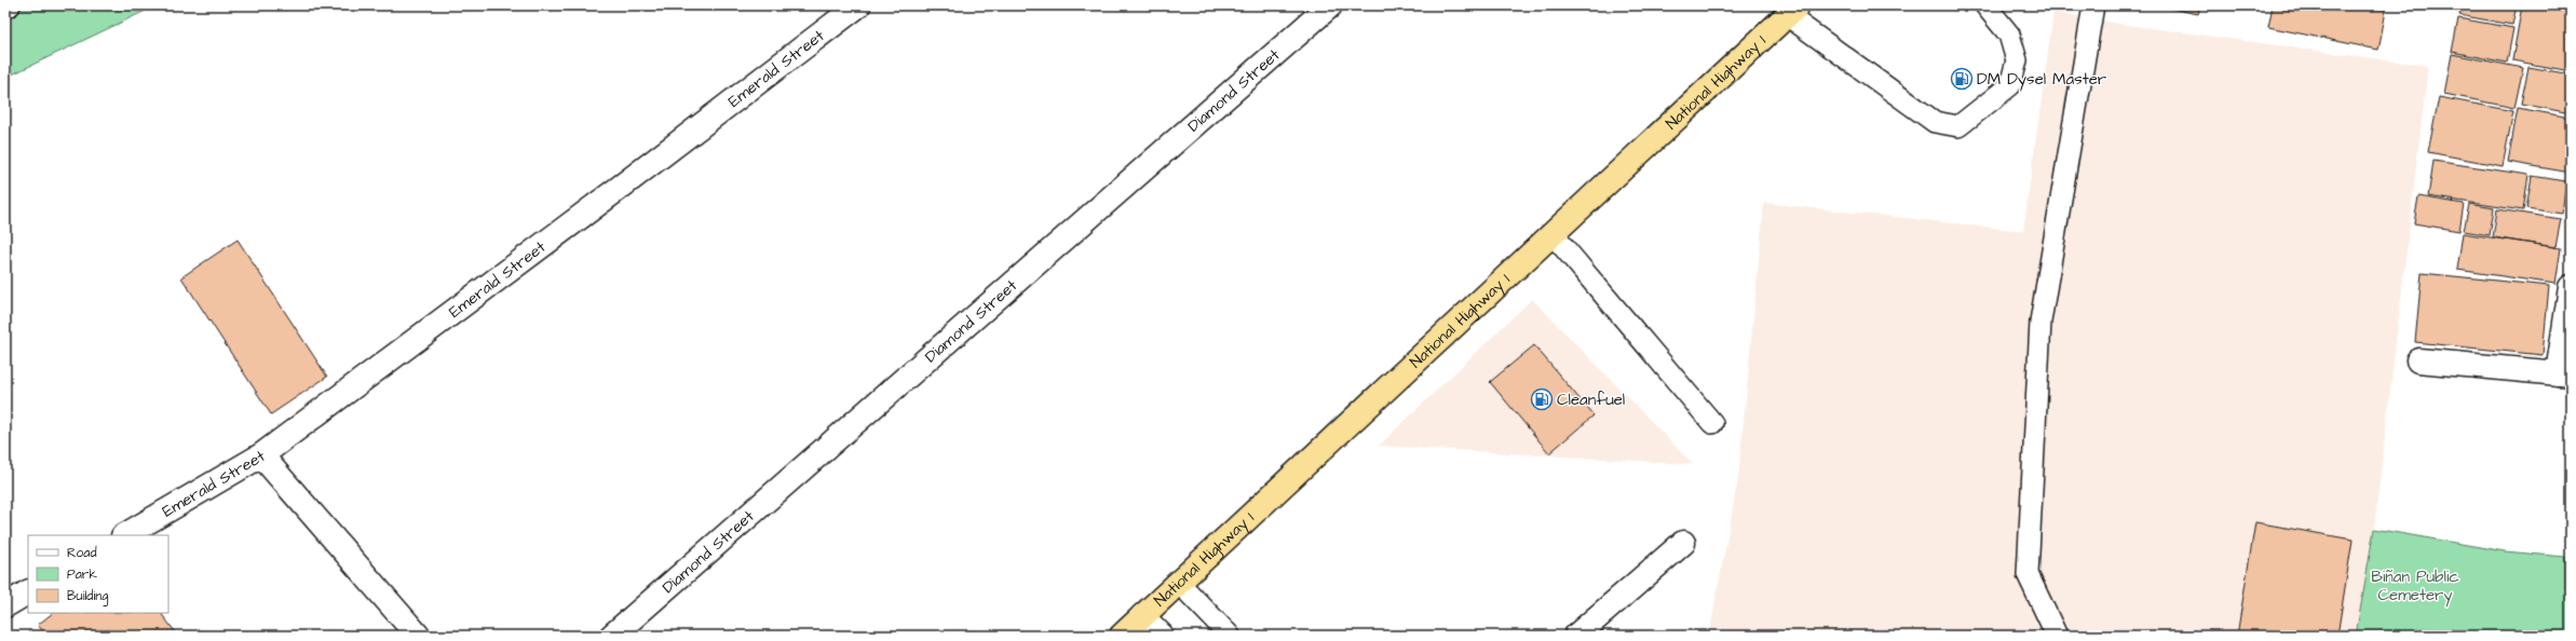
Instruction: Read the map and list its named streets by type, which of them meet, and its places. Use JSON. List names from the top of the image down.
{
  "streets": {
    "highway": ["National Highway 1"],
    "street": ["Emerald Street", "Diamond Street"]
  },
  "parks": ["Biñan Public Cemetery"],
  "places": {
    "fuel station": ["DM Dysel Master", "Cleanfuel"]
  },
  "legend": ["Road", "Park", "Building"]
}
